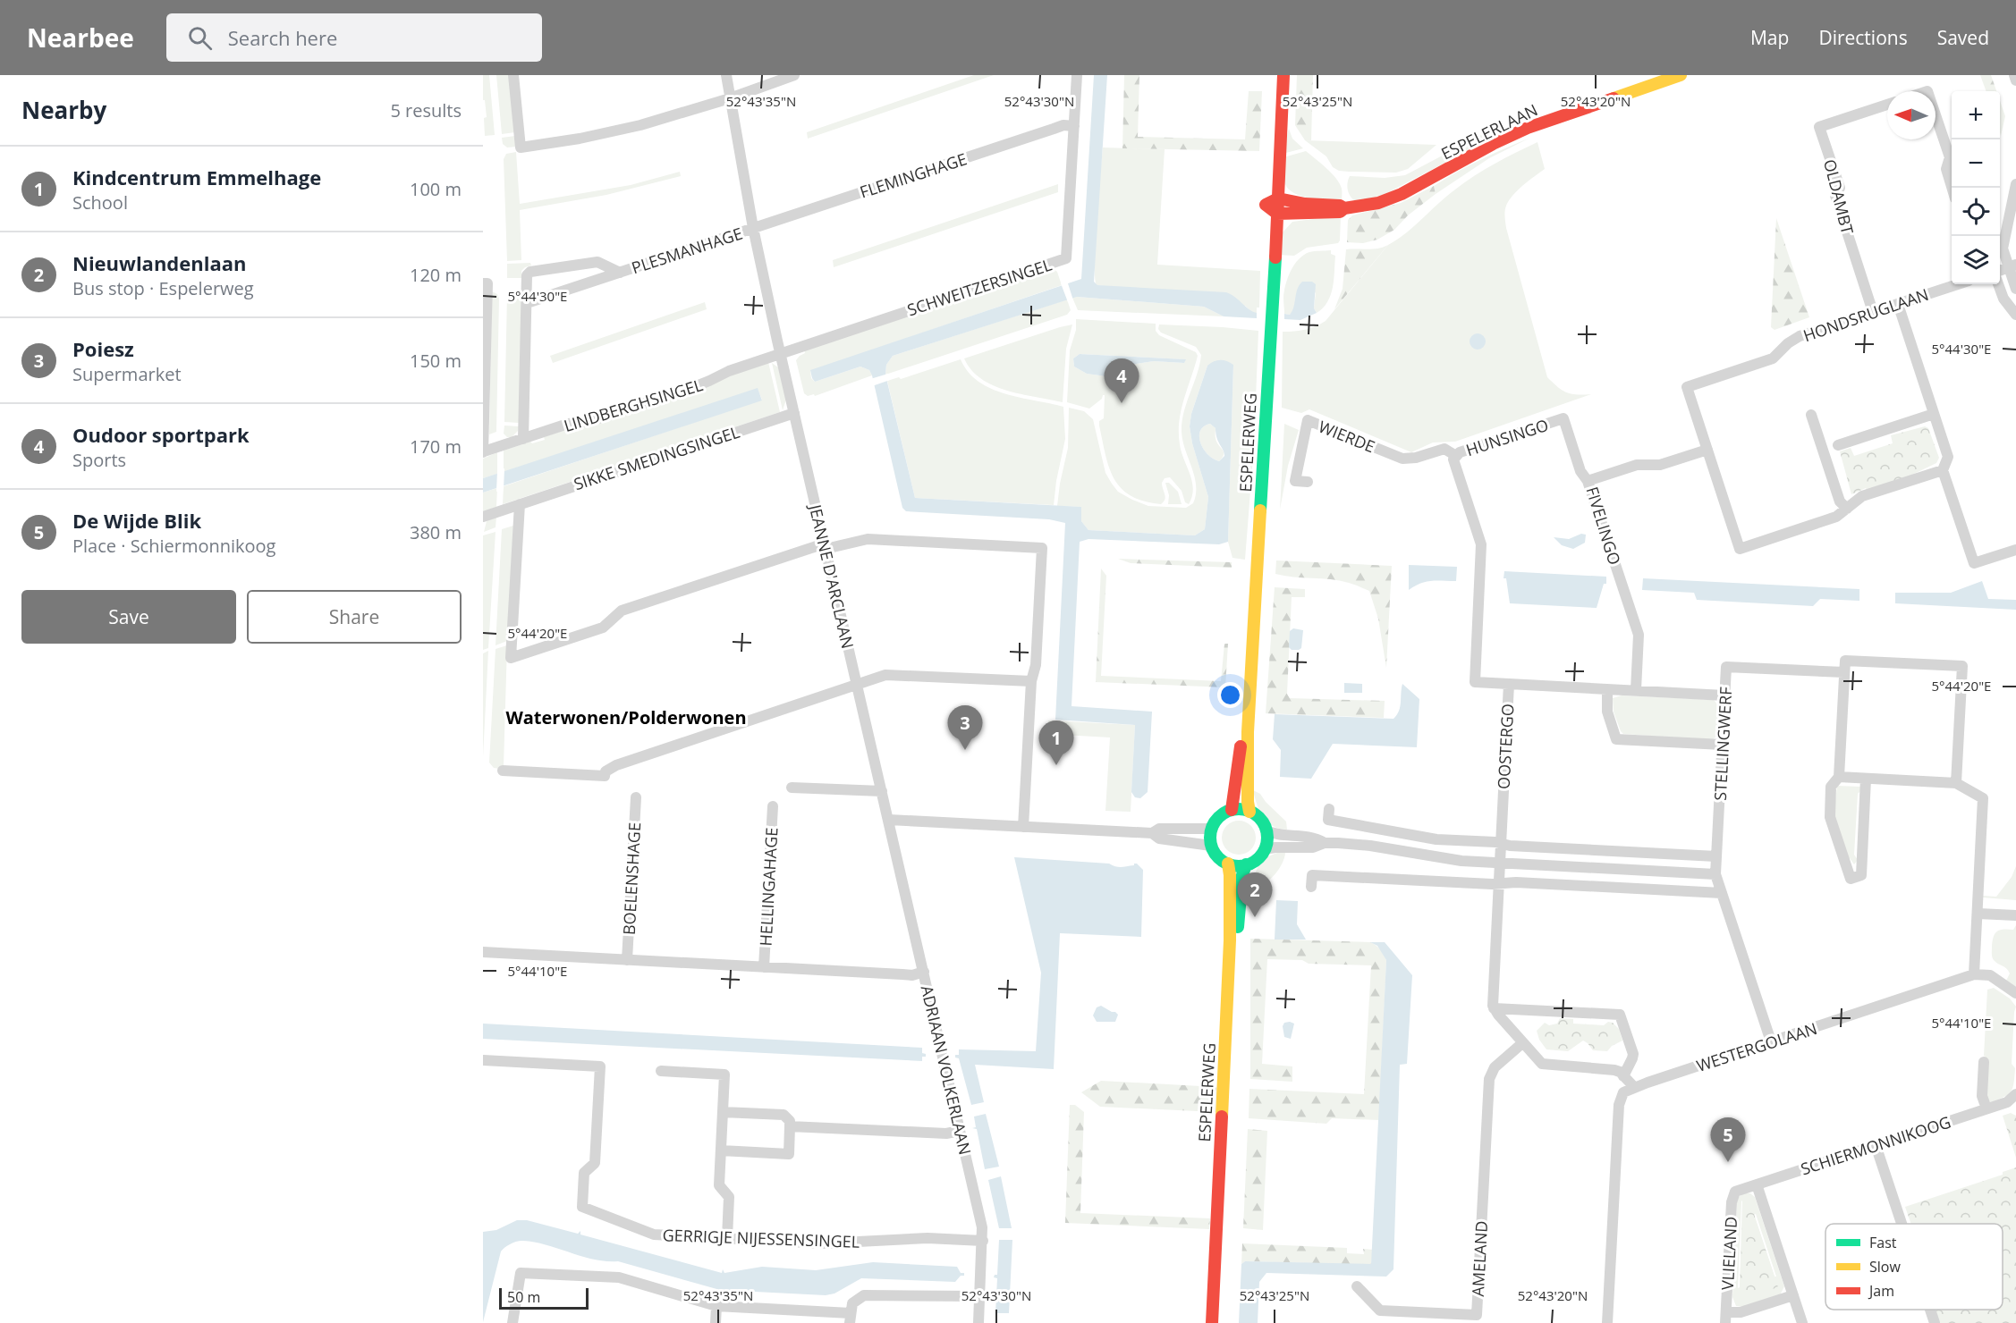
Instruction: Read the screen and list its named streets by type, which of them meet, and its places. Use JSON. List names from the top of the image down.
{
  "streets": {
    "main road": ["ESPELERLAAN", "ESPELERWEG"],
    "street": [
      "FLEMINGHAGE",
      "OLDAMBT",
      "PLESMANHAGE",
      "SCHWEITZERSINGEL",
      "HONDSRUGLAAN",
      "LINDBERGHSINGEL",
      "WIERDE",
      "HUNSINGO",
      "SIKKE SMEDINGSINGEL",
      "FIVELINGO",
      "JEANNE D'ARCLAAN",
      "STELLINGWERF",
      "OOSTERGO",
      "BOELENSHAGE",
      "HELLINGAHAGE",
      "WESTERGOLAAN",
      "ADRIAAN VOLKERLAAN",
      "SCHIERMONNIKOOG",
      "GERRIGJE NIJESSENSINGEL",
      "VLIELAND",
      "AMELAND"
    ]
  },
  "crossings": [
    ["ESPELERLAAN", "ESPELERWEG"],
    ["FLEMINGHAGE", "PLESMANHAGE"],
    ["FLEMINGHAGE", "SCHWEITZERSINGEL"],
    ["FLEMINGHAGE", "JEANNE D'ARCLAAN"],
    ["OLDAMBT", "HONDSRUGLAAN"],
    ["PLESMANHAGE", "LINDBERGHSINGEL"],
    ["PLESMANHAGE", "JEANNE D'ARCLAAN"],
    ["SCHWEITZERSINGEL", "LINDBERGHSINGEL"],
    ["SCHWEITZERSINGEL", "JEANNE D'ARCLAAN"],
    ["HONDSRUGLAAN", "FIVELINGO"],
    ["LINDBERGHSINGEL", "JEANNE D'ARCLAAN"],
    ["WIERDE", "HUNSINGO"],
    ["HUNSINGO", "FIVELINGO"],
    ["HUNSINGO", "OOSTERGO"],
    ["SIKKE SMEDINGSINGEL", "JEANNE D'ARCLAAN"],
    ["JEANNE D'ARCLAAN", "ADRIAAN VOLKERLAAN"],
    ["ADRIAAN VOLKERLAAN", "GERRIGJE NIJESSENSINGEL"],
    ["SCHIERMONNIKOOG", "VLIELAND"]
  ],
  "districts": ["Waterwonen/Polderwonen"],
  "legend": ["Fast", "Slow", "Jam"],
  "scale_bar": "50 m",
  "north": "left",
  "page": {
    "header": "Nearbee",
    "search": "Search here",
    "nav": ["Map", "Directions", "Saved"],
    "heading": ["Nearby", "5 results"],
    "map_buttons": ["+", "−"],
    "list": [
      {
        "mark": "1",
        "name": "Kindcentrum Emmelhage",
        "note": "School",
        "value": "100 m"
      },
      {
        "mark": "2",
        "name": "Nieuwlandenlaan",
        "note": "Bus stop · Espelerweg",
        "value": "120 m"
      },
      {
        "mark": "3",
        "name": "Poiesz",
        "note": "Supermarket",
        "value": "150 m"
      },
      {
        "mark": "4",
        "name": "Oudoor sportpark",
        "note": "Sports",
        "value": "170 m"
      },
      {
        "mark": "5",
        "name": "De Wijde Blik",
        "note": "Place · Schiermonnikoog",
        "value": "380 m"
      }
    ],
    "pins": [
      "4",
      "3",
      "1",
      "2",
      "5"
    ],
    "buttons": ["Save", "Share"],
    "scale": "50 m"
  },
  "coordinates": [
    "52°43'35\"N",
    "52°43'30\"N",
    "52°43'25\"N",
    "52°43'20\"N",
    "5°44'30\"E",
    "5°44'20\"E",
    "5°44'10\"E"
  ]
}
